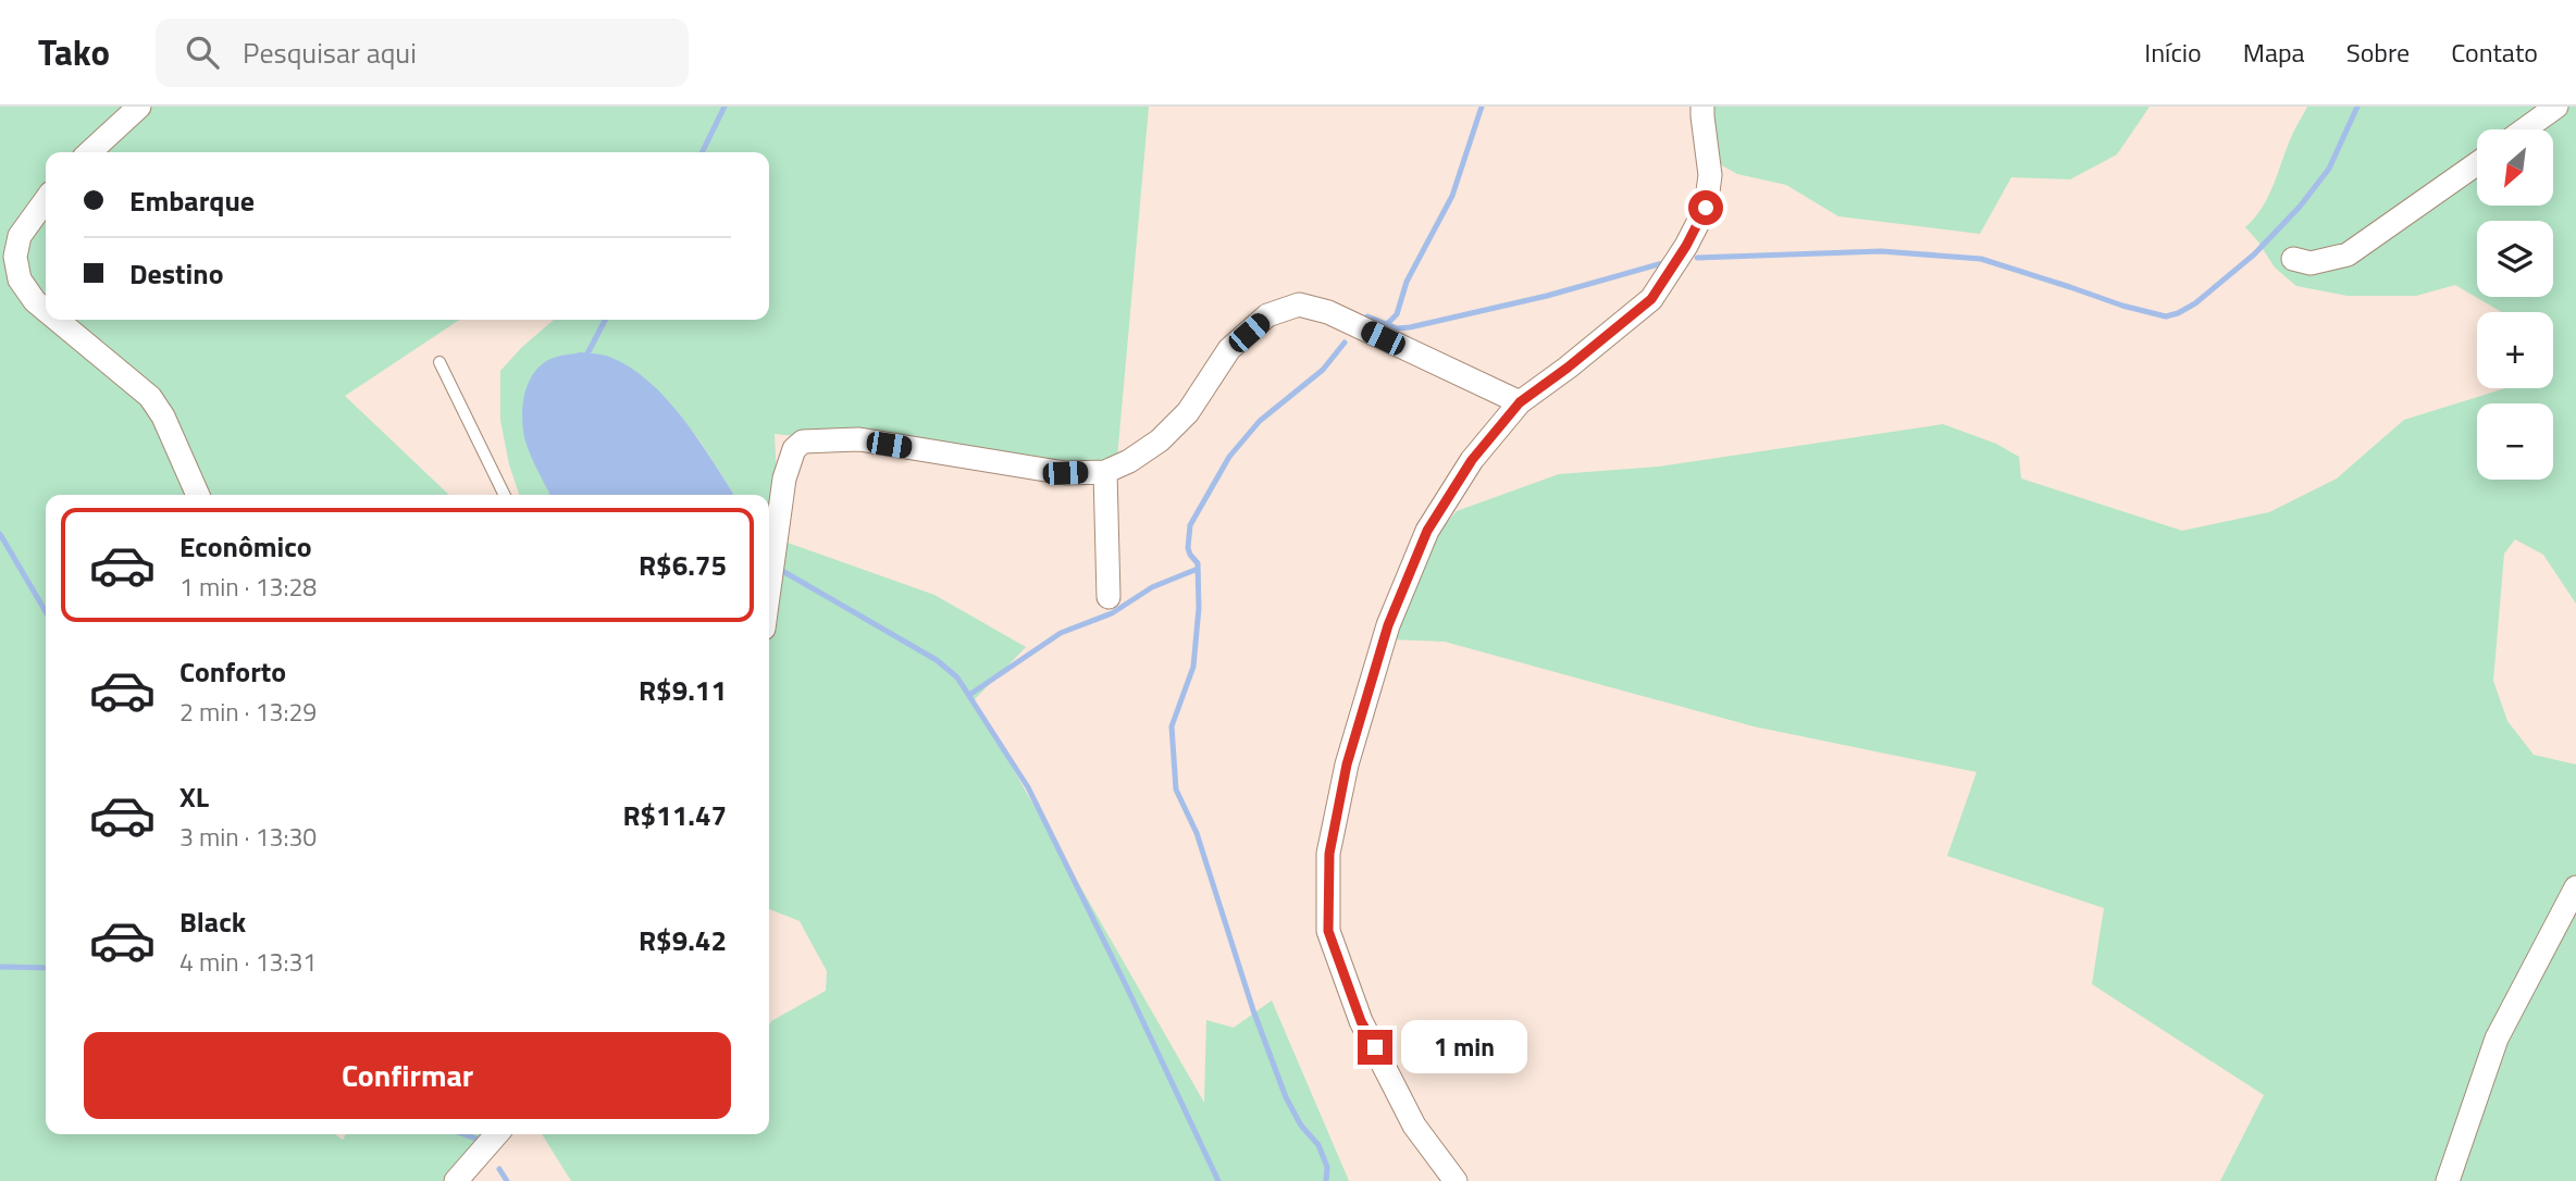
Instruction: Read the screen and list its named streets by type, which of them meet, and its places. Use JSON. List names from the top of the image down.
{
  "north": "bottom left",
  "page": {
    "header": "Tako",
    "search": "Pesquisar aqui",
    "nav": [
      "Início",
      "Mapa",
      "Sobre",
      "Contato"
    ],
    "map_buttons": ["+", "−"],
    "banner": ["Embarque", "Destino"],
    "list": [
      {
        "name": "Econômico",
        "note": "1 min · 13:28",
        "value": "R$6.75"
      },
      {
        "name": "Conforto",
        "note": "2 min · 13:29",
        "value": "R$9.11"
      },
      {
        "name": "XL",
        "note": "3 min · 13:30",
        "value": "R$11.47"
      },
      {
        "name": "Black",
        "note": "4 min · 13:31",
        "value": "R$9.42"
      }
    ],
    "buttons": "Confirmar",
    "bubble": "1 min"
  }
}
